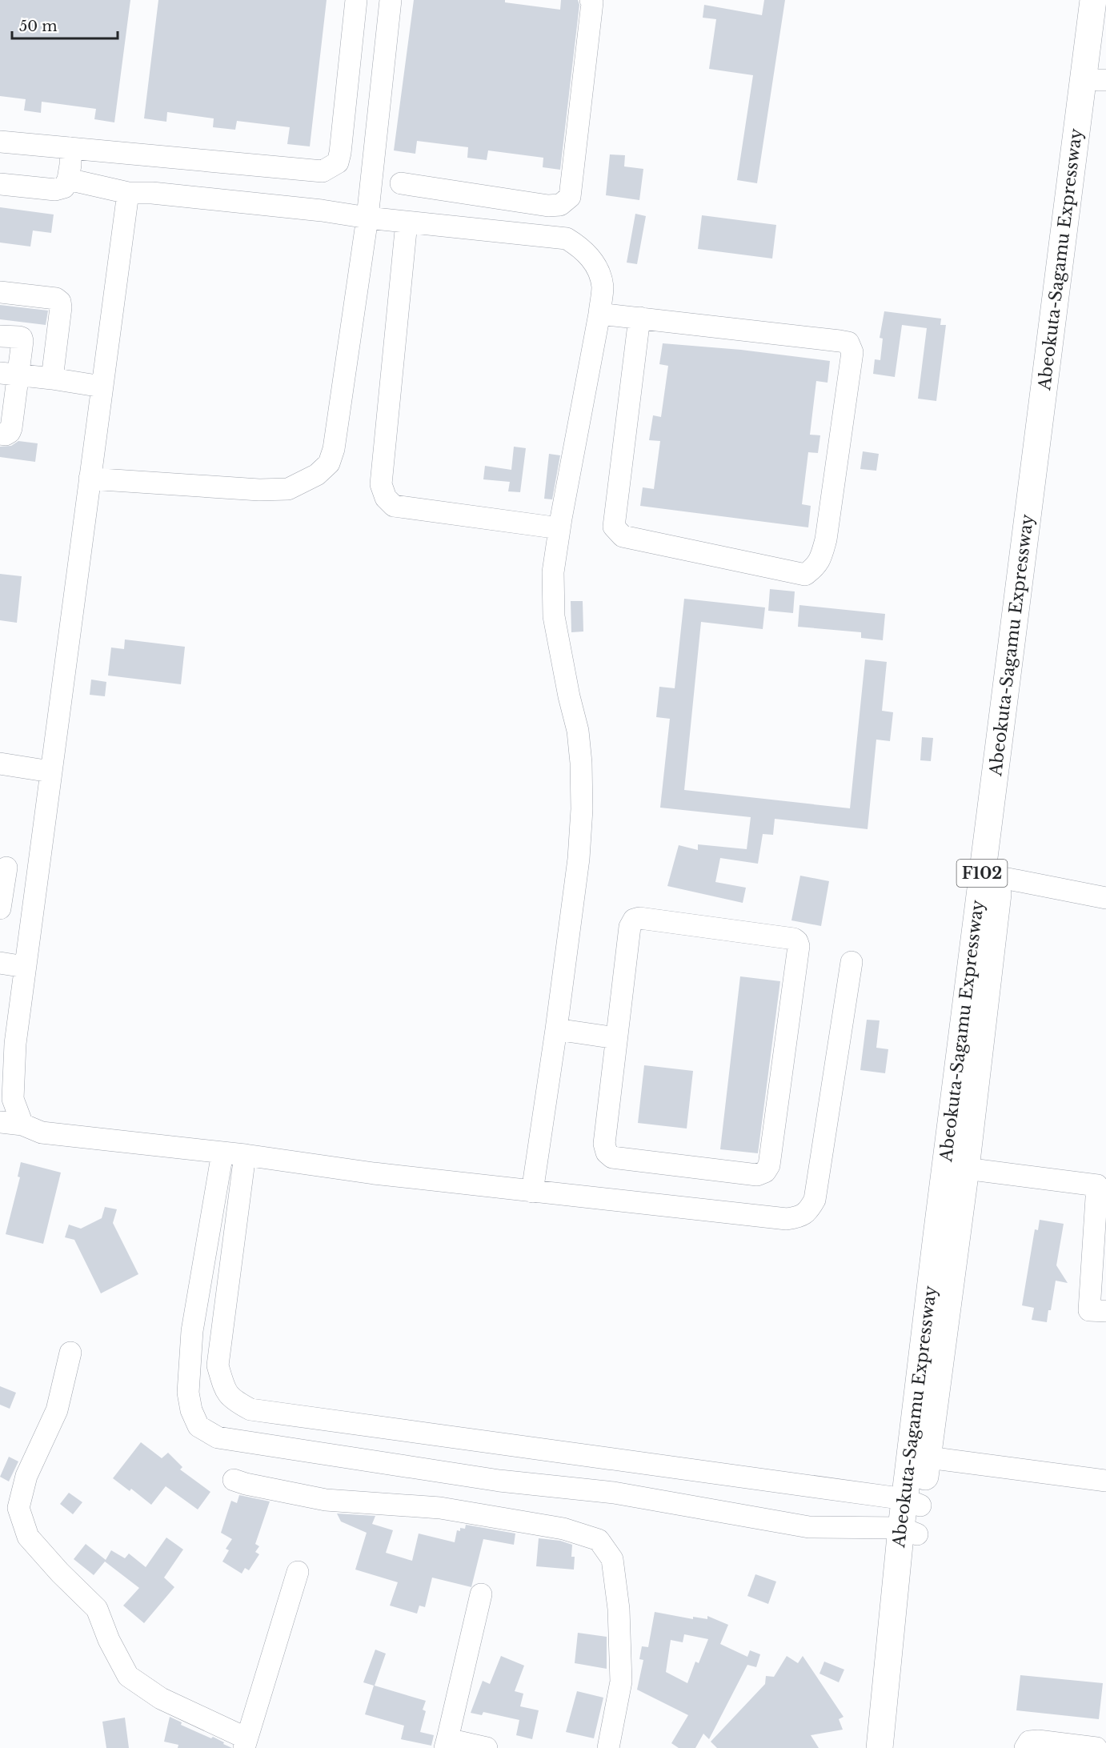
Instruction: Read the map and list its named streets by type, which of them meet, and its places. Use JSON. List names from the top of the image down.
{
  "streets": {
    "highway": ["Abeokuta-Sagamu Expressway", "F102"]
  },
  "scale_bar": "50 m"
}
